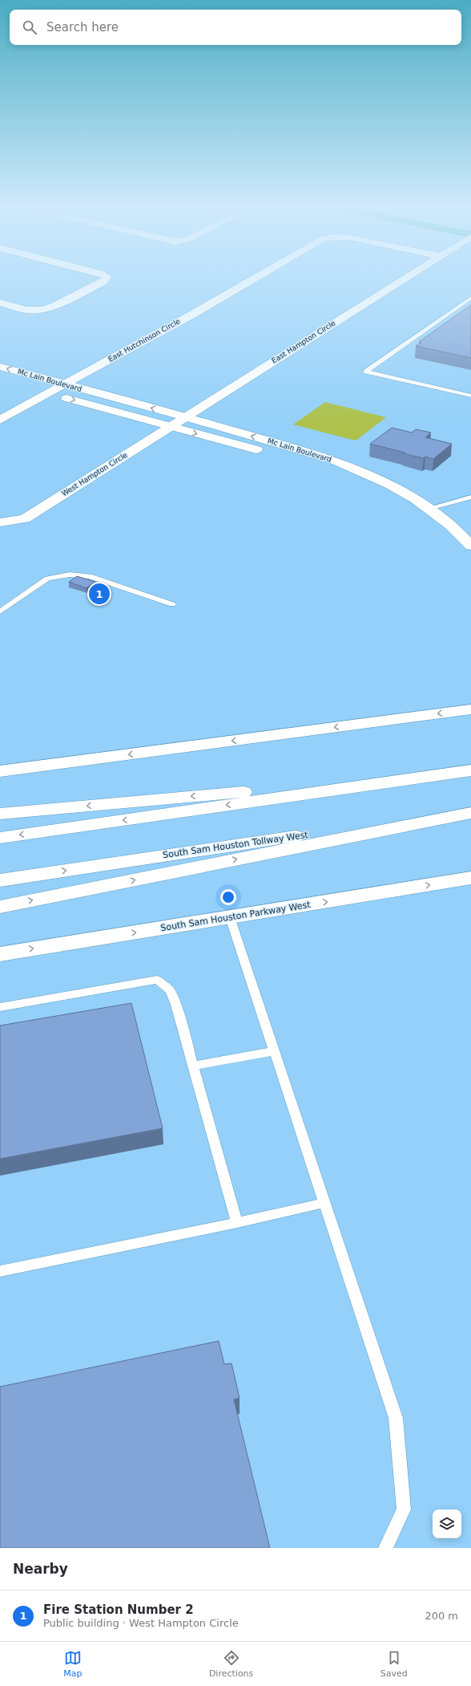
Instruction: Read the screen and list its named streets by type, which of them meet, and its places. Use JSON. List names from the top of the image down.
{
  "streets": {
    "main road": [
      "East Hutchinson Circle",
      "East Hampton Circle",
      "Mc Lain Boulevard",
      "West Hampton Circle",
      "South Sam Houston Tollway West",
      "South Sam Houston Parkway West"
    ]
  },
  "crossings": [
    ["East Hutchinson Circle", "Mc Lain Boulevard"],
    ["East Hampton Circle", "Mc Lain Boulevard"],
    ["East Hampton Circle", "West Hampton Circle"],
    ["Mc Lain Boulevard", "West Hampton Circle"]
  ],
  "page": {
    "search": "Search here",
    "pins": "1",
    "heading": "Nearby",
    "list": [
      {
        "mark": "1",
        "name": "Fire Station Number 2",
        "note": "Public building · West Hampton Circle",
        "value": "200 m"
      }
    ],
    "nav": ["Map", "Directions", "Saved"]
  }
}
